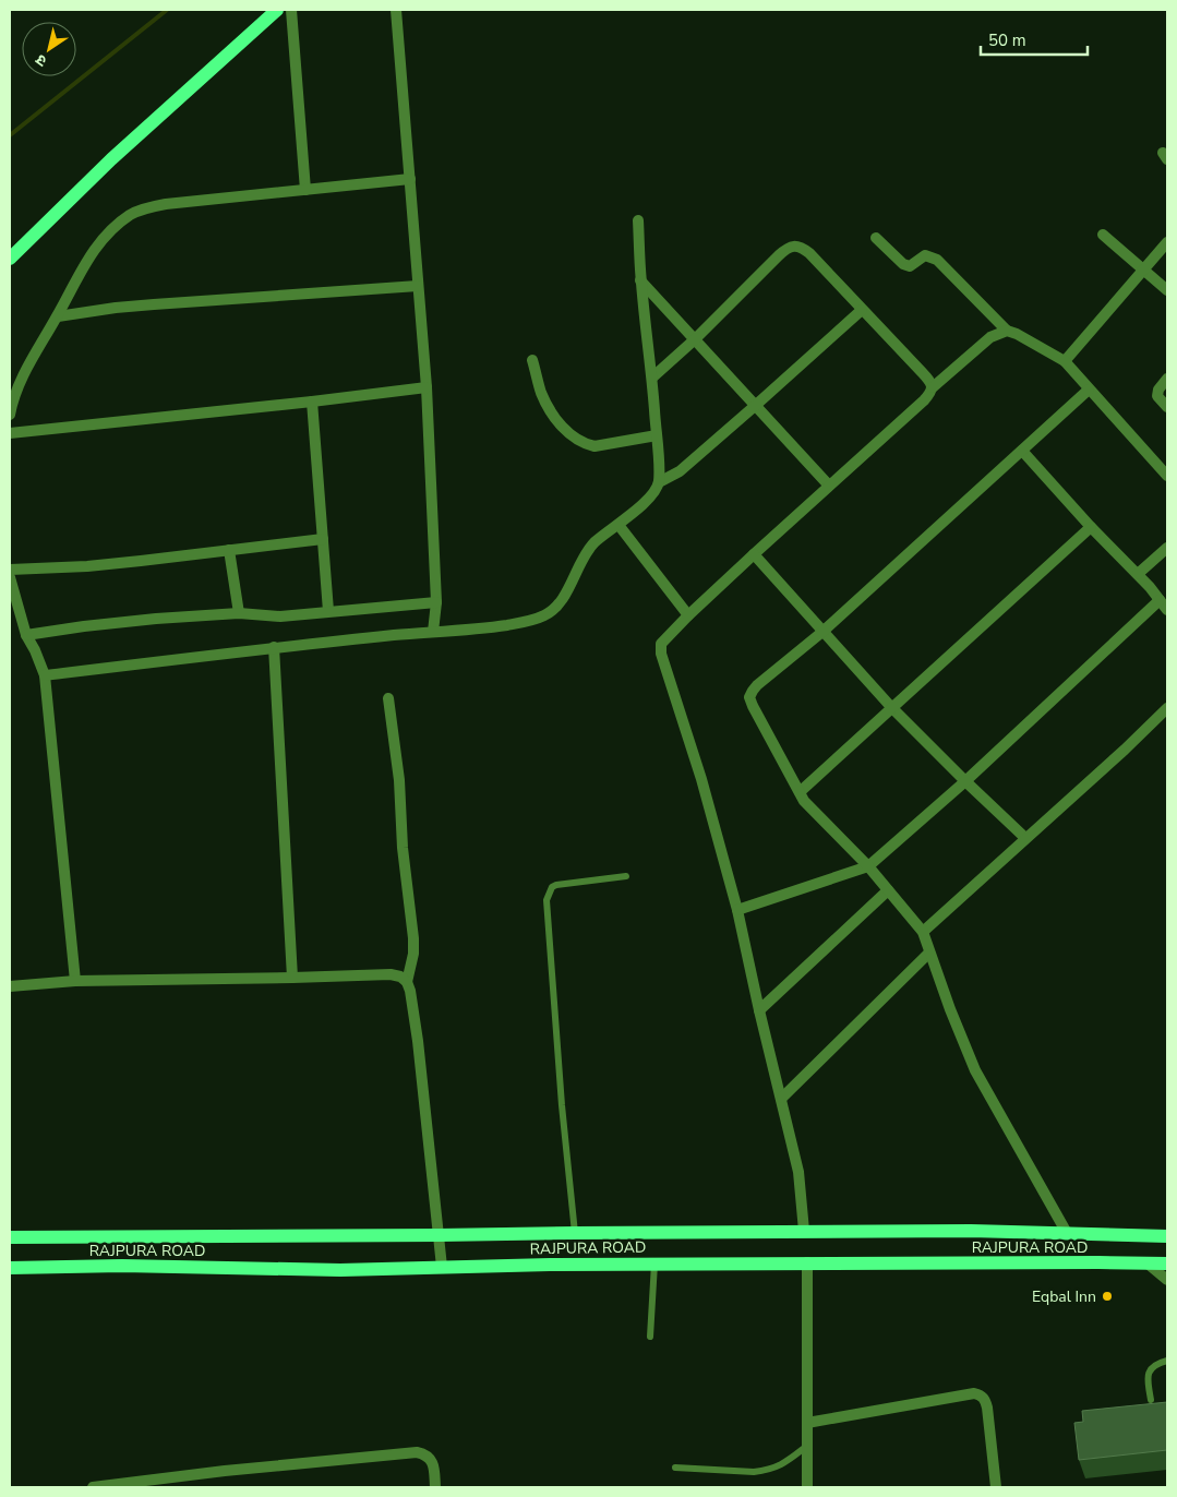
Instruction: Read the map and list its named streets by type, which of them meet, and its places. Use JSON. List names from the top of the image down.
{
  "streets": {
    "main road": ["RAJPURA ROAD"]
  },
  "places": ["Eqbal Inn"],
  "scale_bar": "50 m",
  "north": "bottom left"
}
